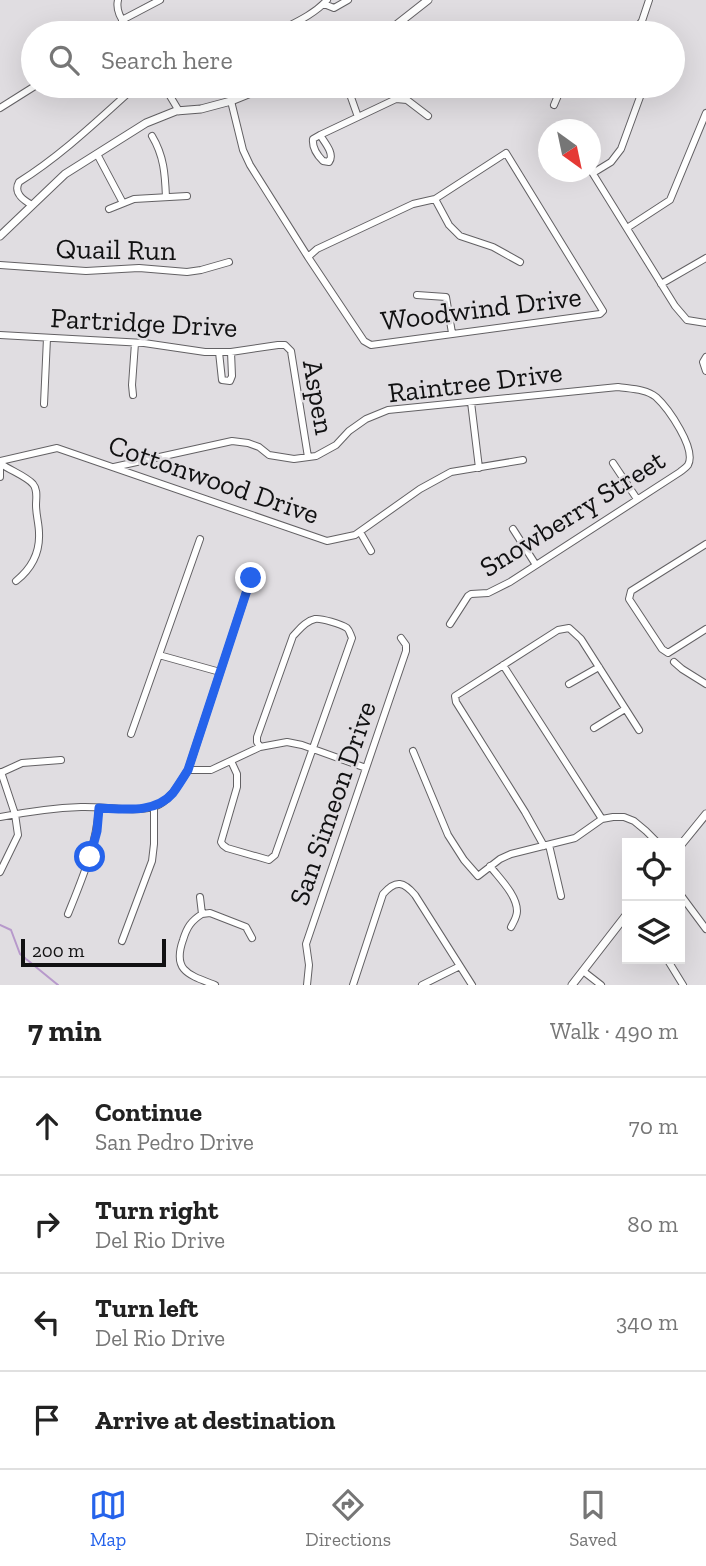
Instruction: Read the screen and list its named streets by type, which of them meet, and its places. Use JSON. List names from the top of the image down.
{
  "streets": {
    "street": [
      "Quail Run",
      "Woodwind Drive",
      "Partridge Drive",
      "Raintree Drive",
      "Aspen",
      "Cottonwood Drive",
      "Snowberry Street",
      "San Simeon Drive"
    ]
  },
  "crossings": [
    ["Partridge Drive", "Aspen"],
    ["Raintree Drive", "Aspen"],
    ["Raintree Drive", "Cottonwood Drive"],
    ["Raintree Drive", "Snowberry Street"]
  ],
  "scale_bar": "200 m",
  "north": "bottom right",
  "page": {
    "search": "Search here",
    "scale": "200 m",
    "heading": ["7 min", "Walk · 490 m"],
    "list": [
      ["Continue", "San Pedro Drive", "70 m"],
      ["Turn right", "Del Rio Drive", "80 m"],
      ["Turn left", "Del Rio Drive", "340 m"],
      "Arrive at destination"
    ],
    "nav": ["Map", "Directions", "Saved"]
  }
}
